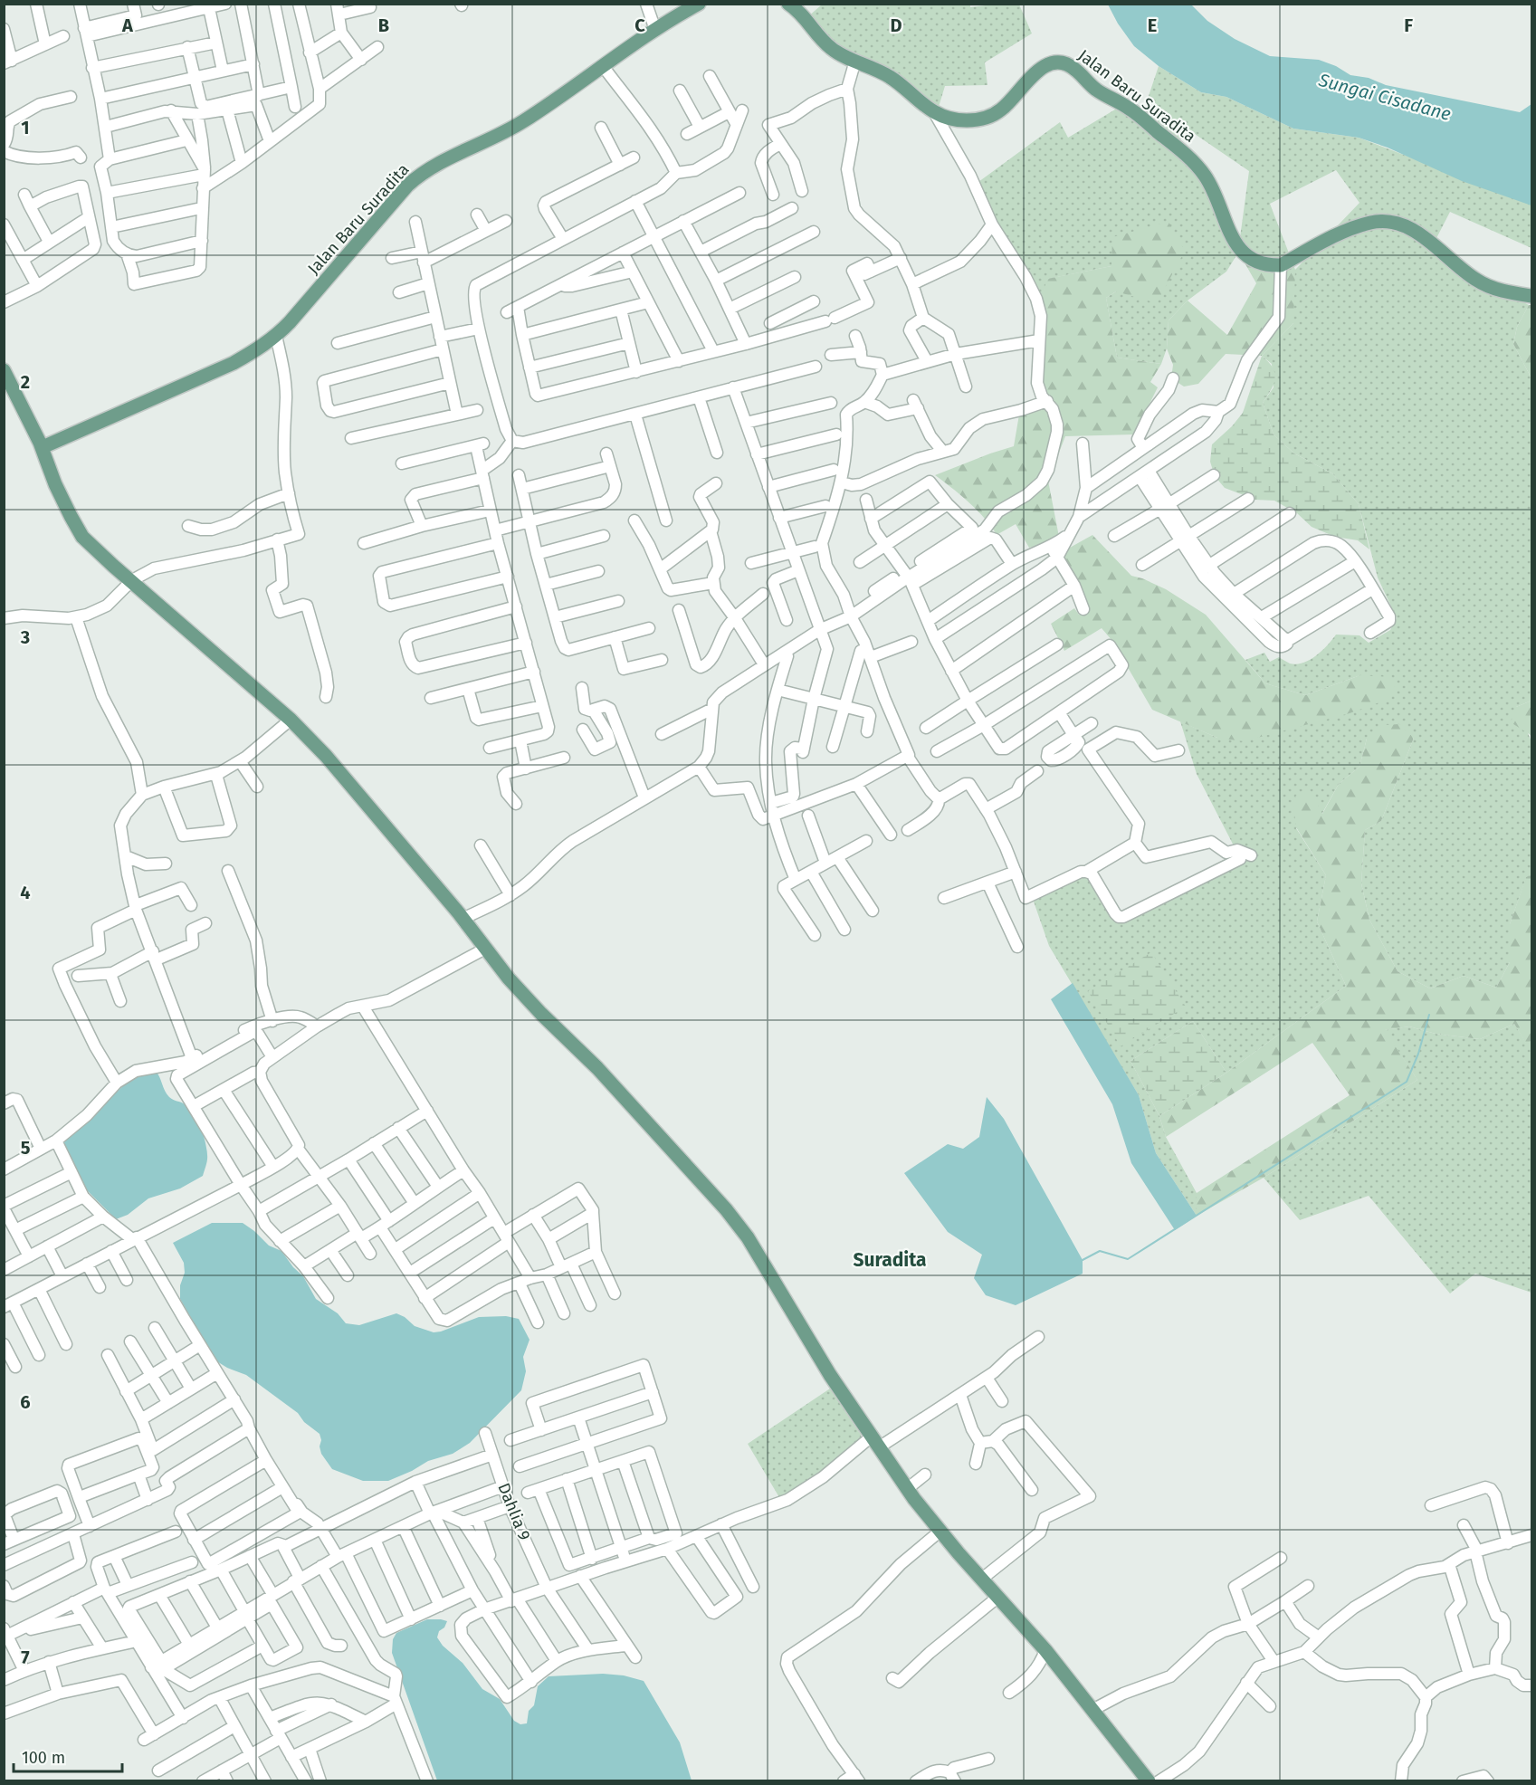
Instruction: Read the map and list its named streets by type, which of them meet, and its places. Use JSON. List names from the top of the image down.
{
  "streets": {
    "main road": ["Jalan Baru Suradita"],
    "street": ["Dahlia 9"]
  },
  "districts": ["Suradita"],
  "water": ["Sungai Cisadane"],
  "scale_bar": "100 m",
  "grid": {
    "columns": [
      "A",
      "B",
      "C",
      "D",
      "E",
      "F"
    ],
    "rows": [
      "1",
      "2",
      "3",
      "4",
      "5",
      "6",
      "7"
    ]
  }
}
